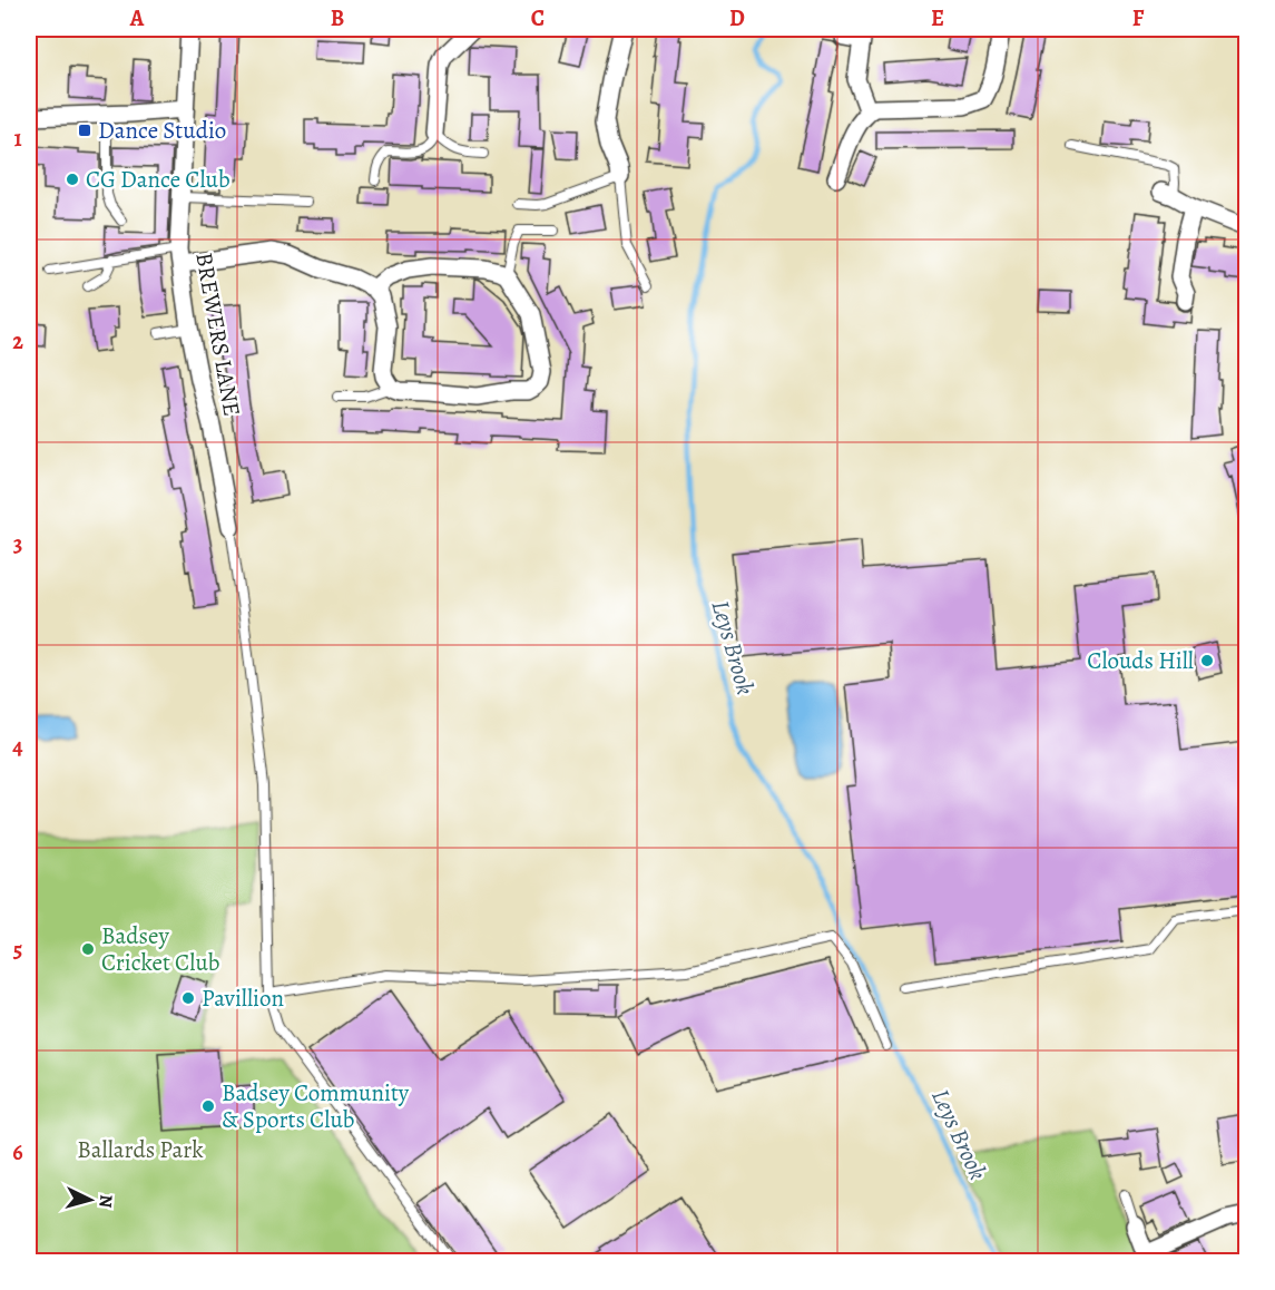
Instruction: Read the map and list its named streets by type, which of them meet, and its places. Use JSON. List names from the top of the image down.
{
  "streets": {
    "street": ["BREWERS LANE"]
  },
  "water": ["Leys Brook"],
  "parks": ["Ballards Park"],
  "places": {
    "transit": ["Dance Studio"],
    "other": [
      "CG Dance Club",
      "Clouds Hill",
      "Badsey Cricket Club",
      "Pavillion",
      "Badsey Community & Sports Club"
    ]
  },
  "north": "right",
  "grid": {
    "columns": [
      "A",
      "B",
      "C",
      "D",
      "E",
      "F"
    ],
    "rows": [
      "1",
      "2",
      "3",
      "4",
      "5",
      "6"
    ]
  }
}
